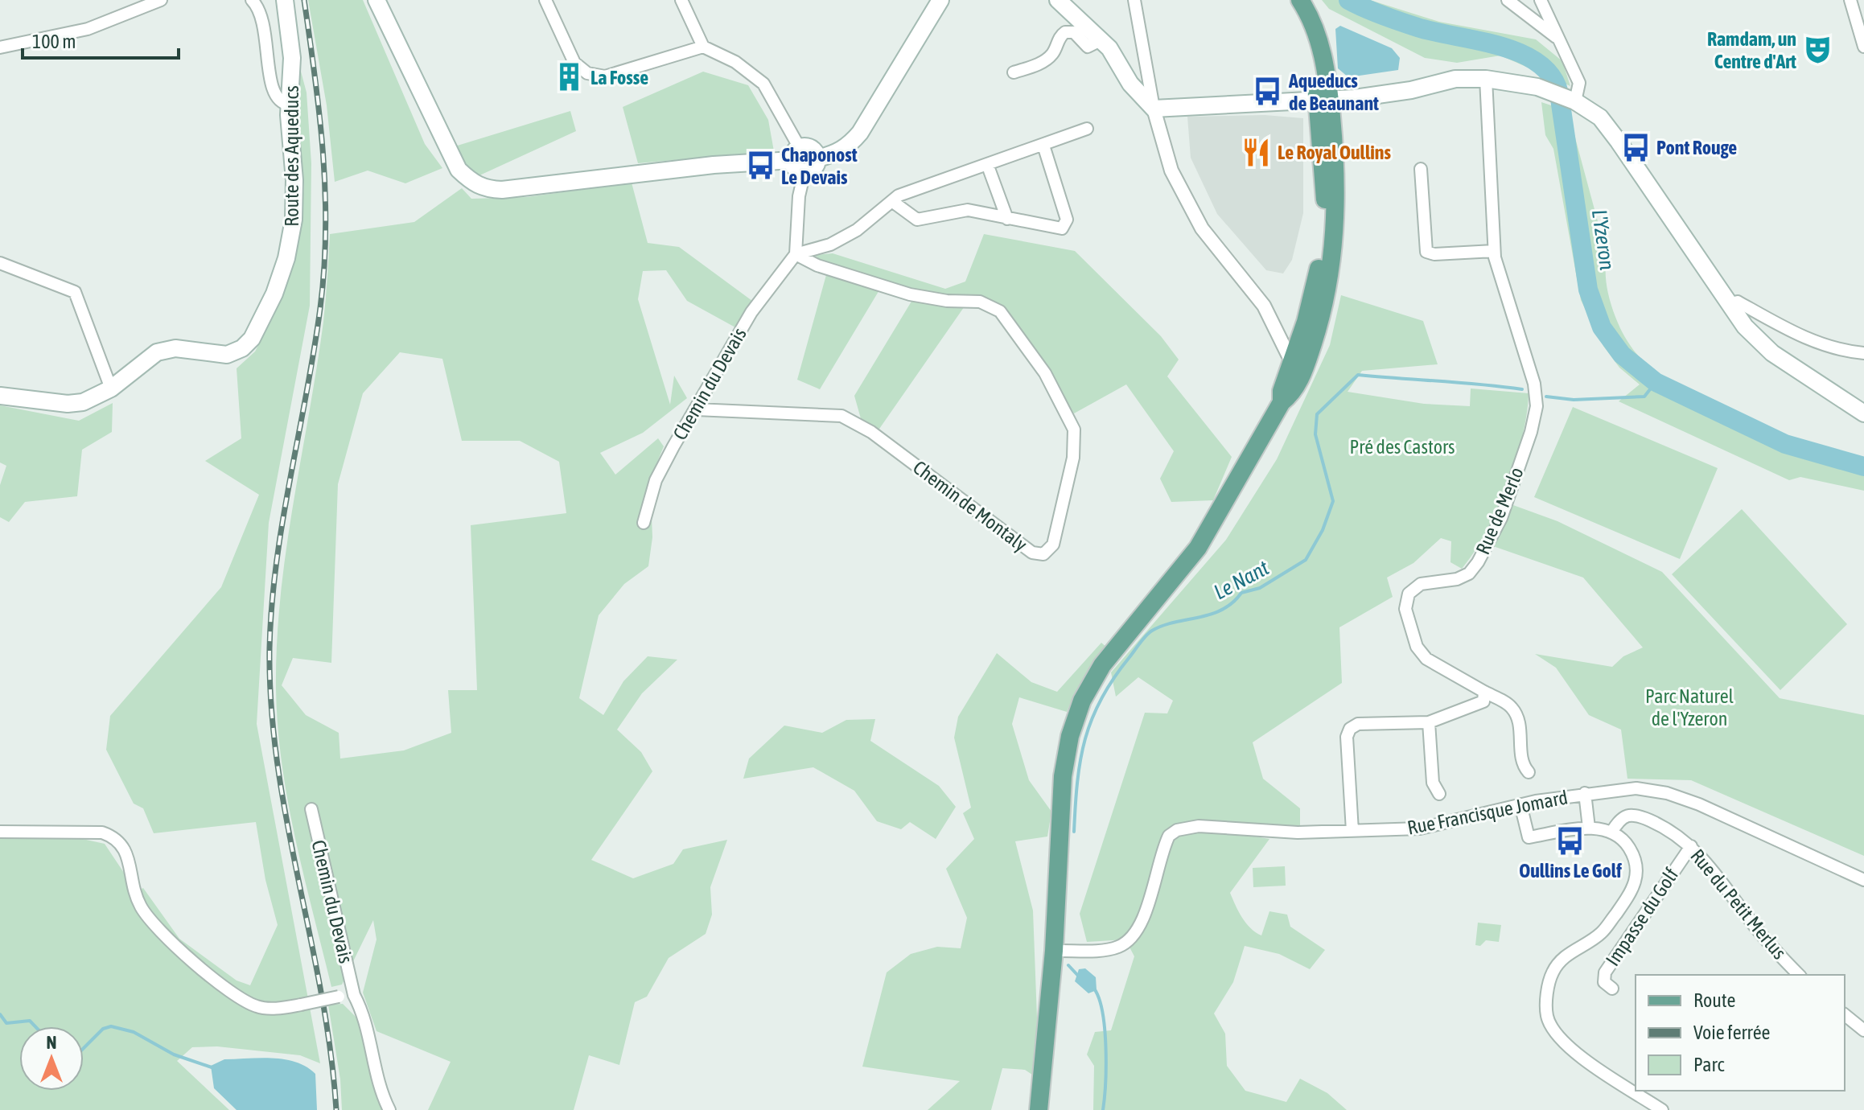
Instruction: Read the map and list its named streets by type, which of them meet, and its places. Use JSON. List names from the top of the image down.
{
  "streets": {
    "main road": ["Route des Aqueducs"],
    "street": [
      "Chemin du Devais",
      "Chemin de Montaly",
      "Rue de Merlo",
      "Rue Francisque Jomard",
      "Rue du Petit Merlus",
      "Impasse du Golf"
    ]
  },
  "crossings": [
    ["Chemin du Devais", "Chemin de Montaly"],
    ["Rue du Petit Merlus", "Impasse du Golf"]
  ],
  "water": ["L'Yzeron", "Le Nant"],
  "parks": ["Pré des Castors", "Parc Naturel de l'Yzeron"],
  "places": {
    "theatre": ["Ramdam, un Centre d'Art"],
    "building": ["La Fosse"],
    "bus stop": [
      "Aqueducs de Beaunant",
      "Pont Rouge",
      "Chaponost Le Devais",
      "Oullins Le Golf"
    ],
    "restaurant": ["Le Royal Oullins"]
  },
  "legend": ["Route", "Voie ferrée", "Parc"],
  "scale_bar": "100 m",
  "north": "top"
}
